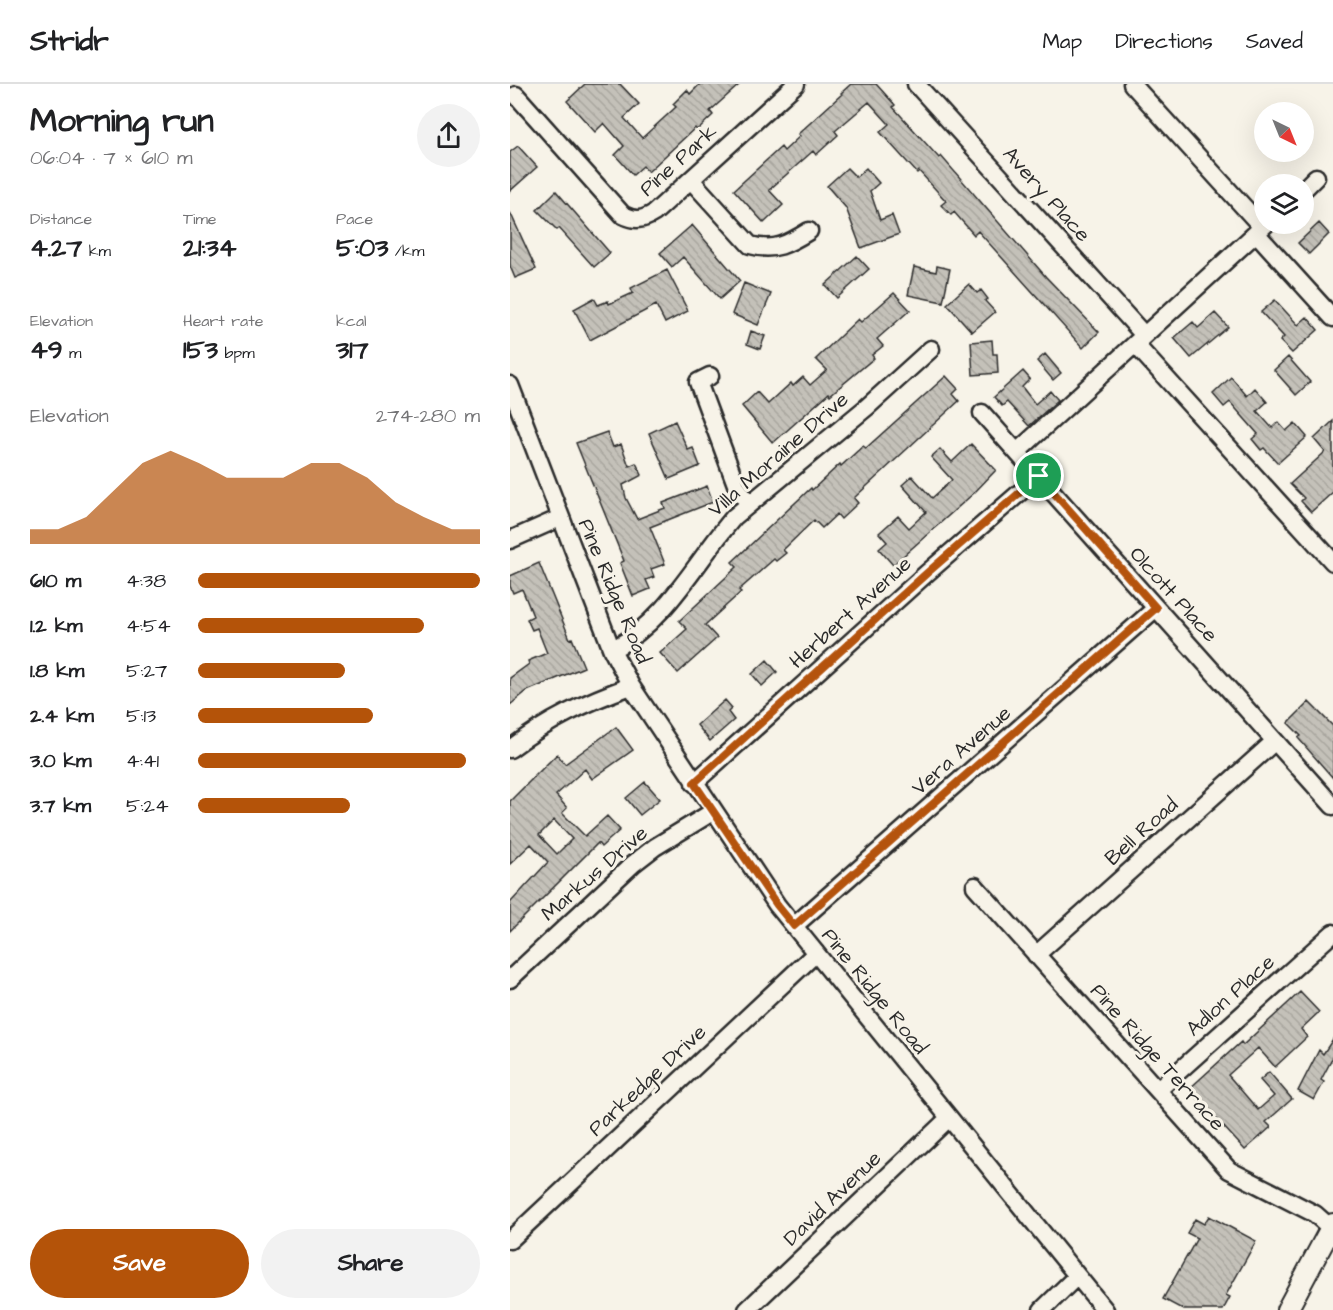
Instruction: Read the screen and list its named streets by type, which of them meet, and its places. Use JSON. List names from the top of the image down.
{
  "streets": {
    "street": [
      "Pine Park",
      "Avery Place",
      "Villa Moraine Drive",
      "Pine Ridge Road",
      "Olcott Place",
      "Herbert Avenue",
      "Vera Avenue",
      "Bell Road",
      "Markus Drive",
      "Adlon Place",
      "Pine Ridge Terrace",
      "Parkedge Drive",
      "David Avenue"
    ]
  },
  "crossings": [
    ["Villa Moraine Drive", "Pine Ridge Road"],
    ["Pine Ridge Road", "Herbert Avenue"],
    ["Pine Ridge Road", "Vera Avenue"],
    ["Pine Ridge Road", "Markus Drive"],
    ["Pine Ridge Road", "Parkedge Drive"],
    ["Pine Ridge Road", "David Avenue"],
    ["Olcott Place", "Herbert Avenue"],
    ["Olcott Place", "Vera Avenue"],
    ["Olcott Place", "Bell Road"],
    ["Bell Road", "Pine Ridge Terrace"],
    ["Adlon Place", "Pine Ridge Terrace"]
  ],
  "north": "bottom right",
  "page": {
    "header": "Stridr",
    "nav": ["Map", "Directions", "Saved"],
    "heading": ["Morning run", "06:04 · 7 × 610 m"],
    "stats": [
      ["Distance", "4.27 km"],
      ["Time", "21:34"],
      ["Pace", "5:03 /km"],
      ["Elevation", "49 m"],
      ["Heart rate", "153 bpm"],
      ["kcal", "317"]
    ],
    "chart": ["Elevation", "274–280 m"],
    "list": [
      {
        "name": "610 m",
        "note": "4:38"
      },
      {
        "name": "1.2 km",
        "note": "4:54"
      },
      {
        "name": "1.8 km",
        "note": "5:27"
      },
      {
        "name": "2.4 km",
        "note": "5:13"
      },
      {
        "name": "3.0 km",
        "note": "4:41"
      },
      {
        "name": "3.7 km",
        "note": "5:24"
      }
    ],
    "buttons": ["Save", "Share"]
  }
}
